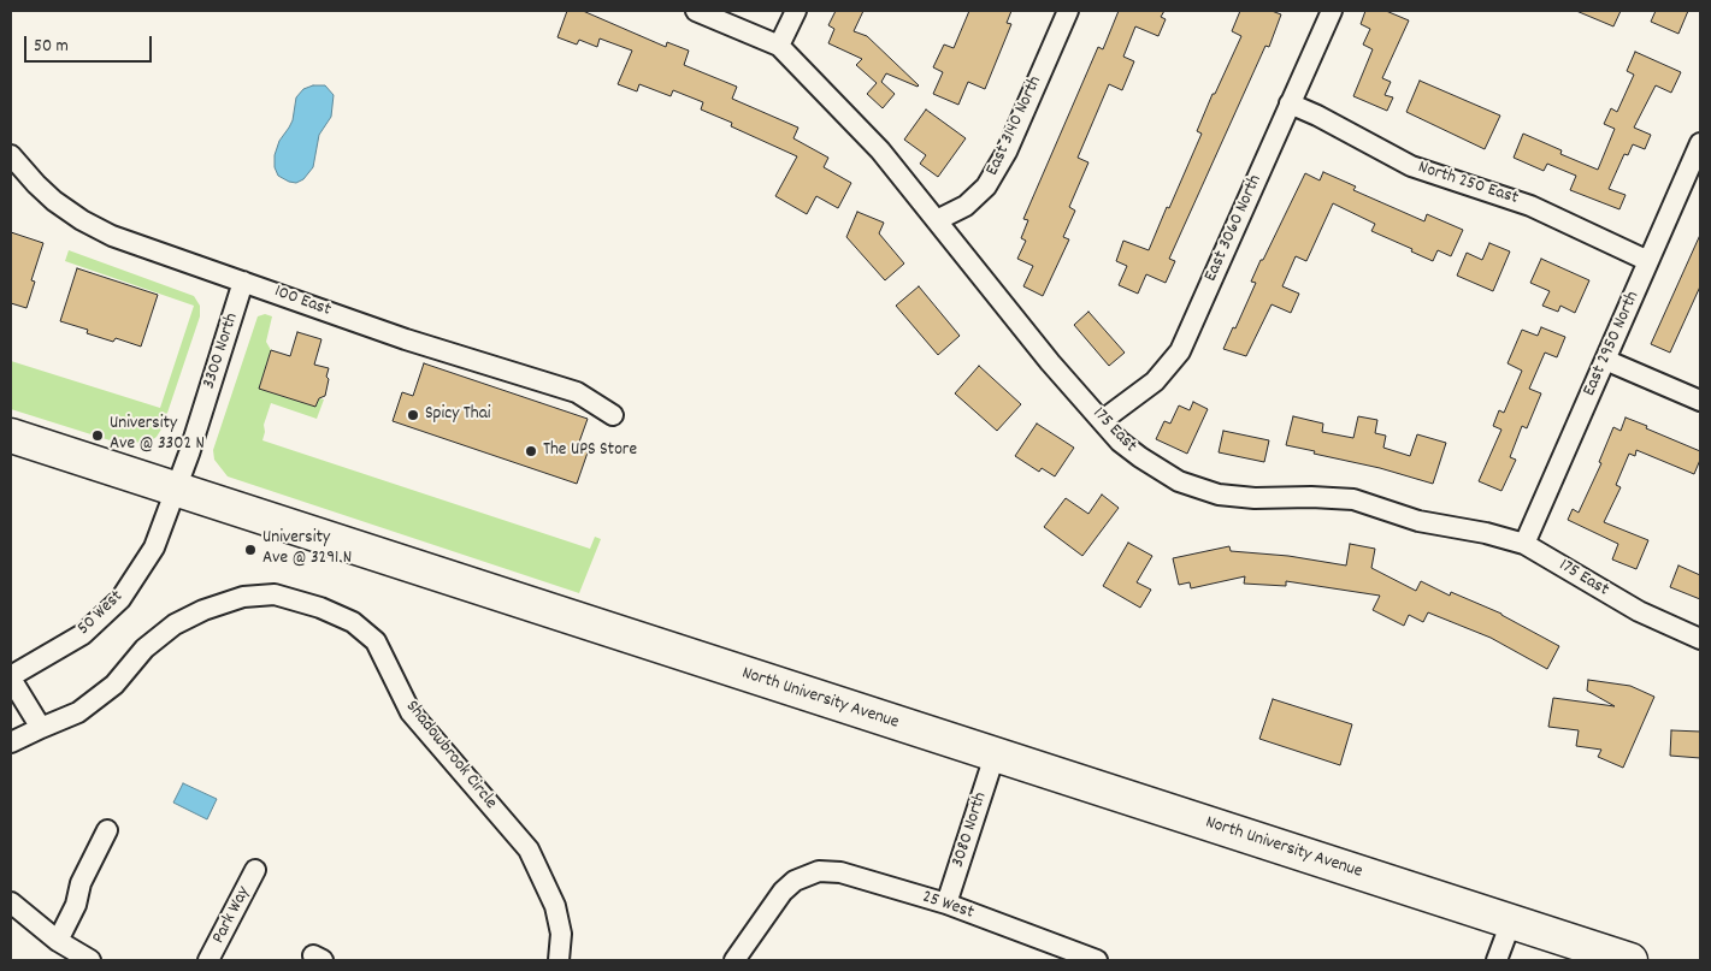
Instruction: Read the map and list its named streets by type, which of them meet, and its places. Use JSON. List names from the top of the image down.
{
  "streets": {
    "highway": ["North University Avenue"],
    "street": [
      "East 3140 North",
      "North 250 East",
      "East 3060 North",
      "100 East",
      "East 2950 North",
      "3300 North",
      "175 East",
      "50 West",
      "Shadowbrook Circle",
      "3080 North",
      "25 West",
      "Park Way"
    ]
  },
  "crossings": [
    ["East 3140 North", "175 East"],
    ["North 250 East", "East 3060 North"],
    ["North 250 East", "East 2950 North"],
    ["East 3060 North", "175 East"],
    ["100 East", "3300 North"],
    ["East 2950 North", "175 East"],
    ["3300 North", "50 West"],
    ["3300 North", "North University Avenue"],
    ["50 West", "North University Avenue"],
    ["North University Avenue", "3080 North"],
    ["3080 North", "25 West"]
  ],
  "places": [
    "Spicy Thai",
    "University Ave @ 3302 N",
    "The UPS Store",
    "University Ave @ 3291 N"
  ],
  "scale_bar": "50 m"
}
